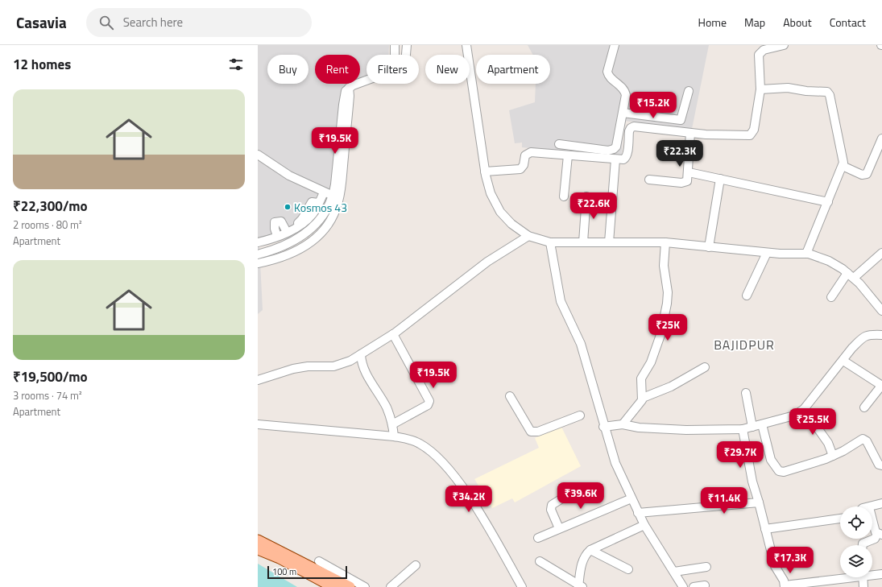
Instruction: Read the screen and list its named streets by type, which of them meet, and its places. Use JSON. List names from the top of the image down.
{
  "districts": ["BAJIDPUR"],
  "places": ["Kosmos 43"],
  "scale_bar": "100 m",
  "page": {
    "header": "Casavia",
    "search": "Search here",
    "nav": [
      "Home",
      "Map",
      "About",
      "Contact"
    ],
    "heading": "12 homes",
    "chip": [
      "Buy",
      "Rent",
      "Filters",
      "New",
      "Apartment"
    ],
    "list": [
      {
        "name": "₹22,300/mo",
        "note": "2 rooms · 80 m² · Apartment"
      },
      {
        "name": "₹19,500/mo",
        "note": "3 rooms · 74 m² · Apartment"
      }
    ],
    "price": [
      "₹15.2K",
      "₹19.5K",
      "₹22.3K",
      "₹22.6K",
      "₹25K",
      "₹19.5K",
      "₹25.5K",
      "₹29.7K",
      "₹39.6K",
      "₹34.2K",
      "₹11.4K",
      "₹17.3K"
    ],
    "scale": "100 m"
  }
}
